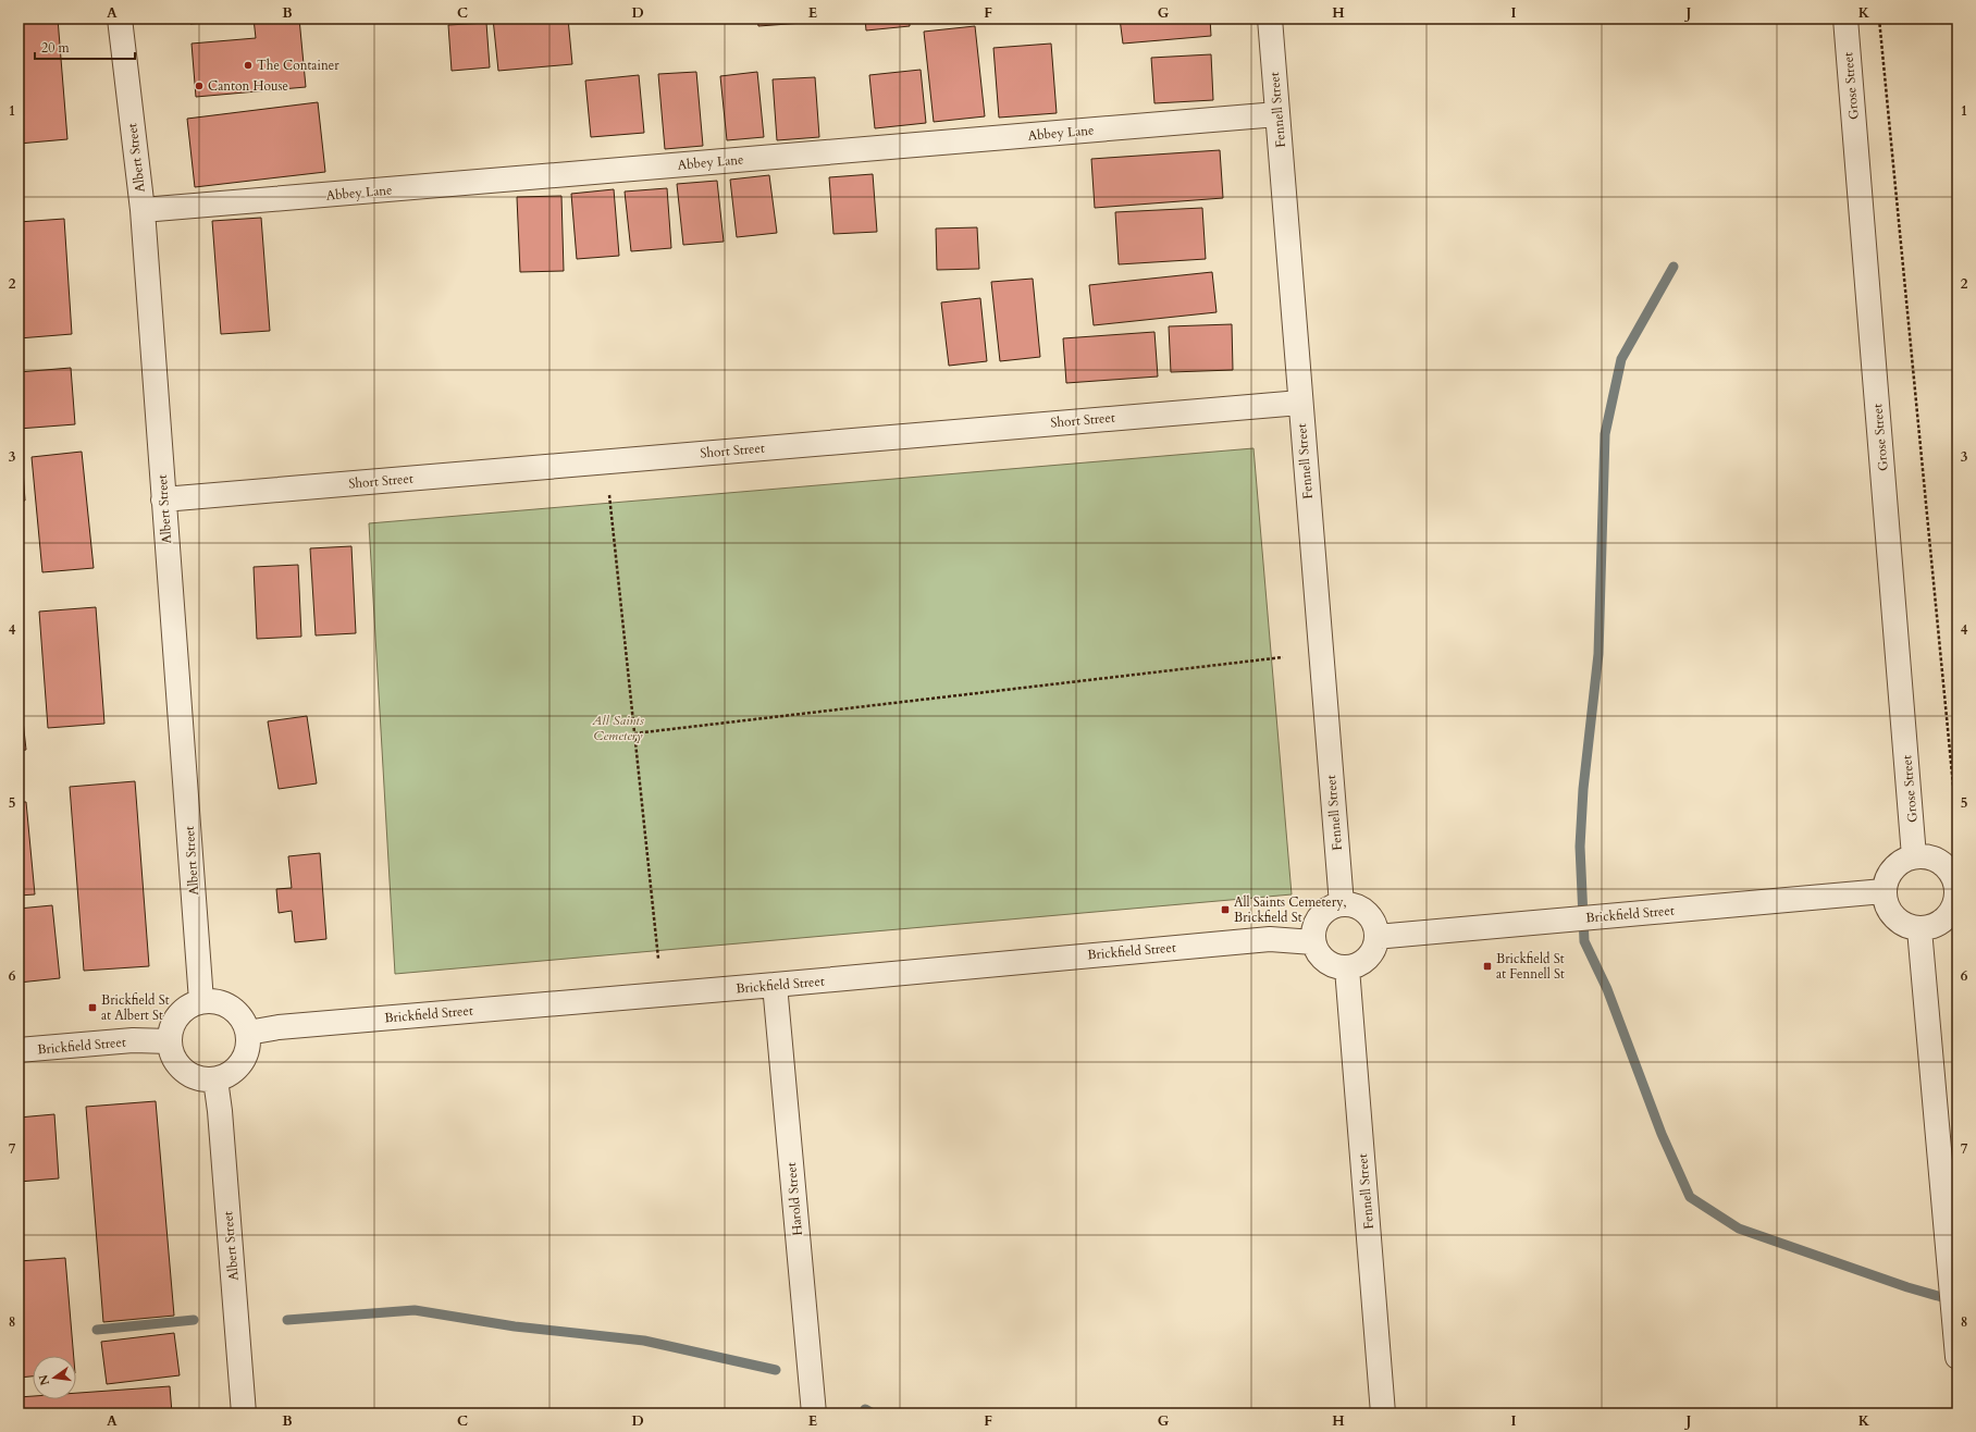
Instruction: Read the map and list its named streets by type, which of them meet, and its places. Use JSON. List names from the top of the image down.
{
  "streets": {
    "street": [
      "Grose Street",
      "Fennell Street",
      "Abbey Lane",
      "Albert Street",
      "Short Street",
      "Brickfield Street",
      "Harold Street"
    ]
  },
  "crossings": [
    ["Grose Street", "Brickfield Street"],
    ["Fennell Street", "Abbey Lane"],
    ["Fennell Street", "Short Street"],
    ["Fennell Street", "Brickfield Street"],
    ["Abbey Lane", "Albert Street"],
    ["Albert Street", "Short Street"],
    ["Albert Street", "Brickfield Street"],
    ["Brickfield Street", "Harold Street"]
  ],
  "parks": ["All Saints Cemetery"],
  "places": {
    "other": ["The Container", "Canton House"],
    "transit": ["All Saints Cemetery, Brickfield St", "Brickfield St at Fennell St", "Brickfield St at Albert St"]
  },
  "scale_bar": "20 m",
  "north": "left",
  "grid": {
    "columns": [
      "A",
      "B",
      "C",
      "D",
      "E",
      "F",
      "G",
      "H",
      "I",
      "J",
      "K"
    ],
    "rows": [
      "1",
      "2",
      "3",
      "4",
      "5",
      "6",
      "7",
      "8"
    ]
  }
}
